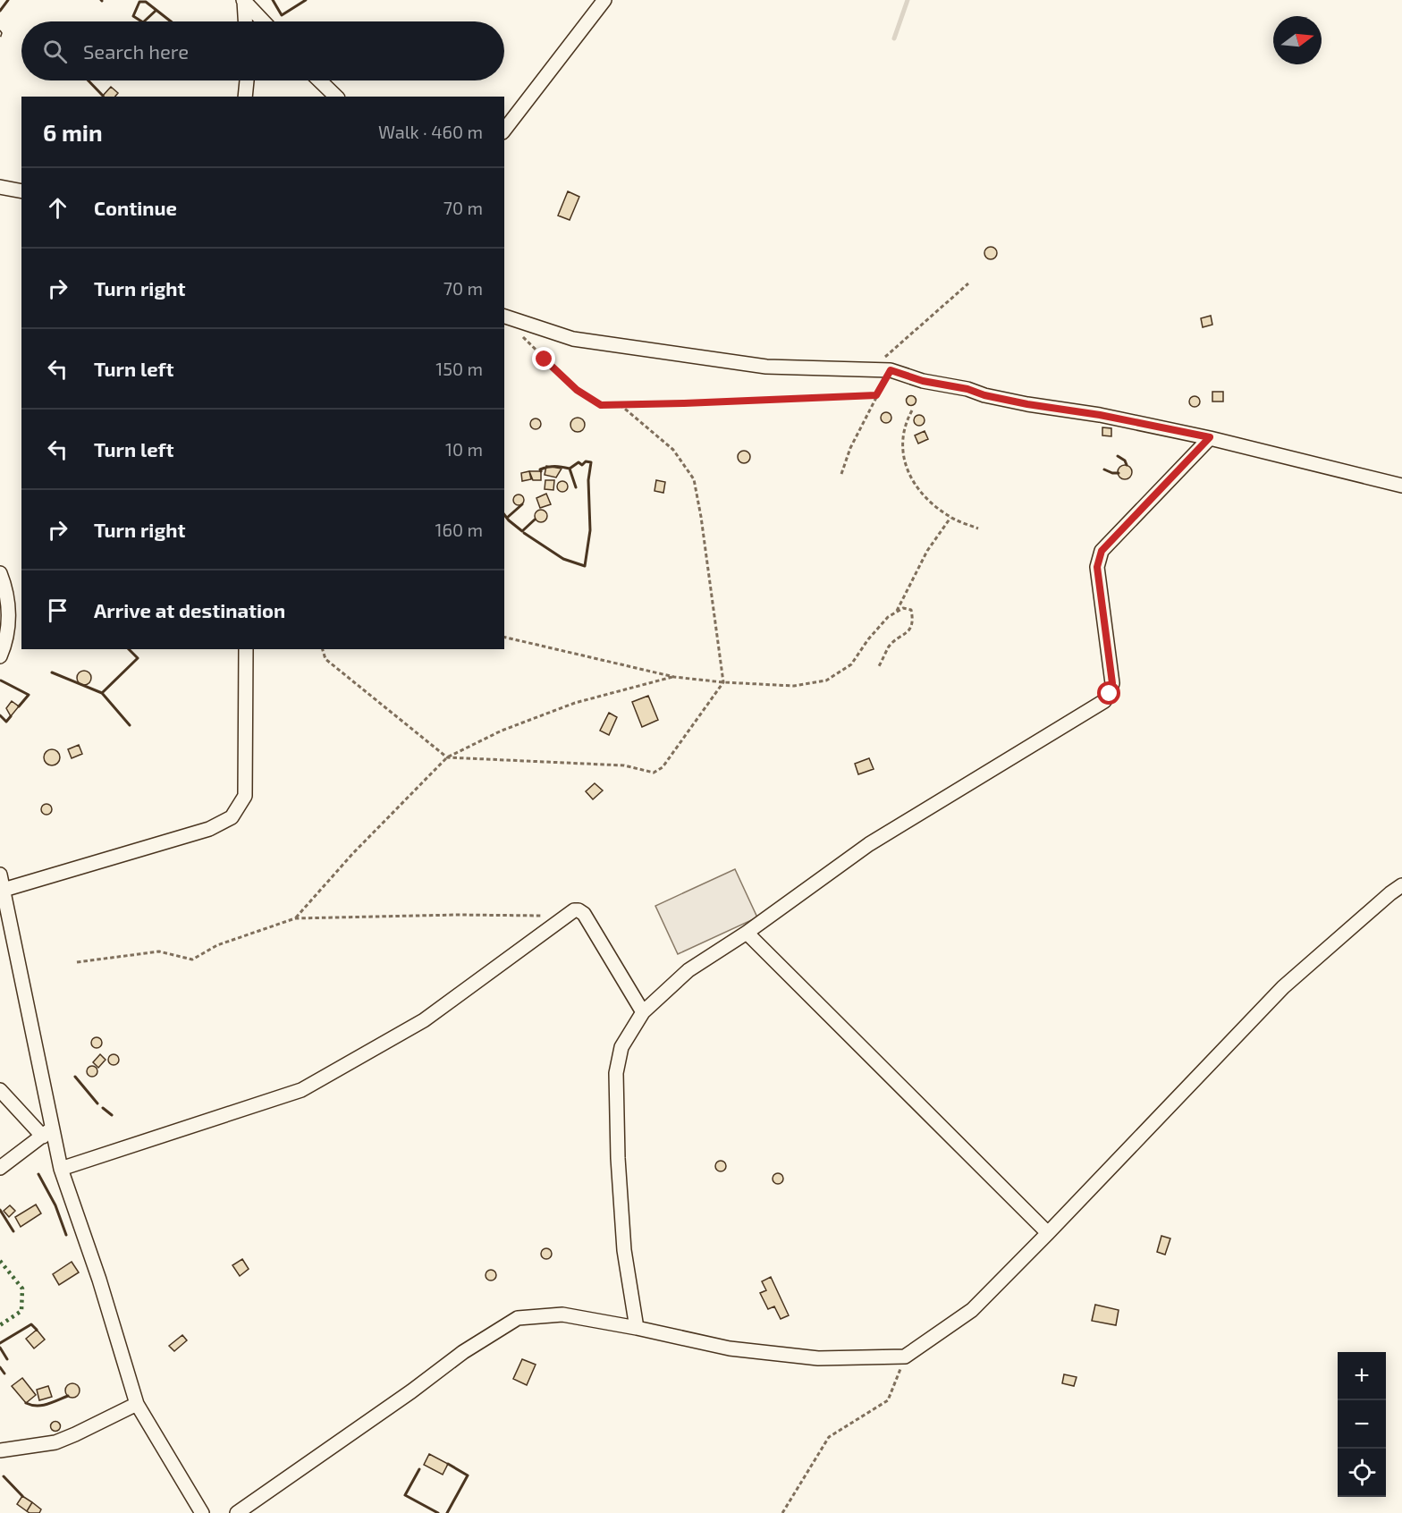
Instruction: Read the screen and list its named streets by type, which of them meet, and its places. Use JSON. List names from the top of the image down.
{
  "north": "right",
  "page": {
    "search": "Search here",
    "heading": ["6 min", "Walk · 460 m"],
    "list": [
      ["Continue", "70 m"],
      ["Turn right", "70 m"],
      ["Turn left", "150 m"],
      ["Turn left", "10 m"],
      ["Turn right", "160 m"],
      "Arrive at destination"
    ],
    "map_buttons": ["+", "−"]
  }
}
